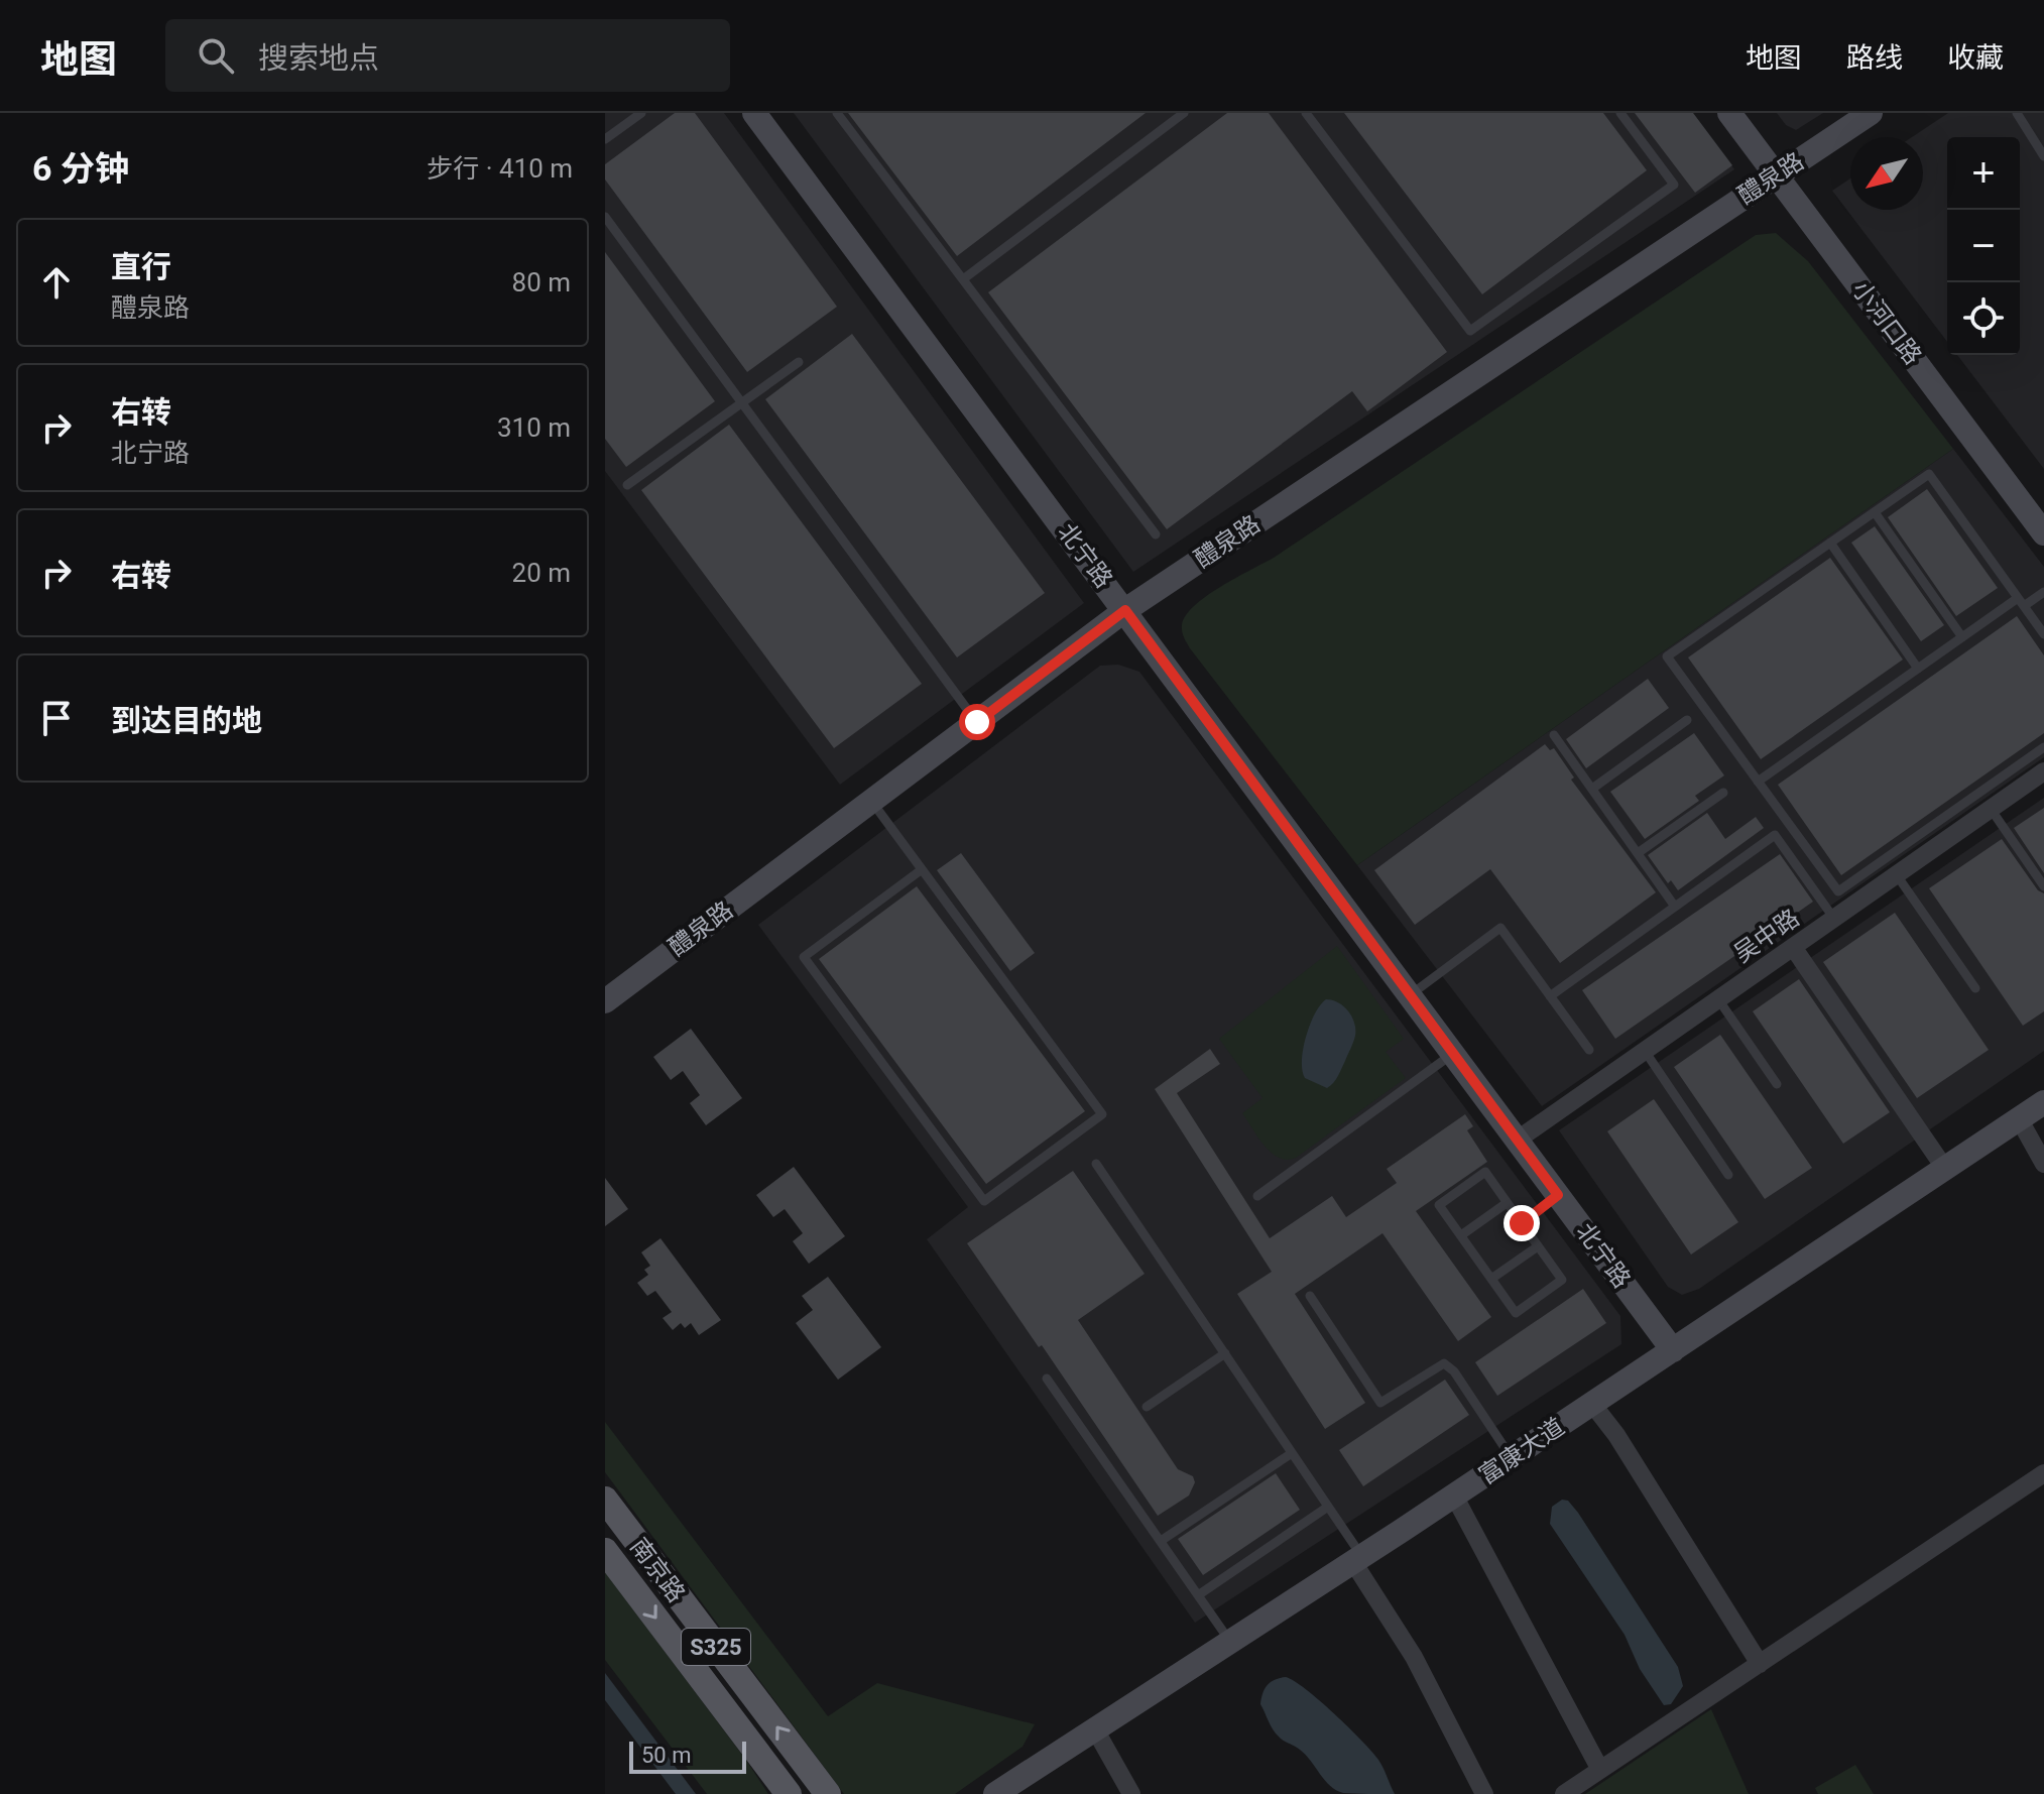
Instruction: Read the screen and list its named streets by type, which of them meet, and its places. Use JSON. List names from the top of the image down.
{
  "streets": {
    "main road": ["南京路", "S325"],
    "street": [
      "醴泉路",
      "小河口路",
      "北宁路",
      "吴中路",
      "富康大道"
    ]
  },
  "crossings": [
    ["醴泉路", "小河口路"],
    ["醴泉路", "北宁路"],
    ["北宁路", "吴中路"],
    ["北宁路", "富康大道"]
  ],
  "scale_bar": "50 m",
  "north": "bottom left",
  "page": {
    "header": "地图",
    "search": "搜索地点",
    "nav": ["地图", "路线", "收藏"],
    "heading": ["6 分钟", "步行 · 410 m"],
    "map_buttons": ["+", "−"],
    "list": [
      ["直行", "醴泉路", "80 m"],
      ["右转", "北宁路", "310 m"],
      ["右转", "20 m"],
      "到达目的地"
    ],
    "scale": "50 m"
  }
}
